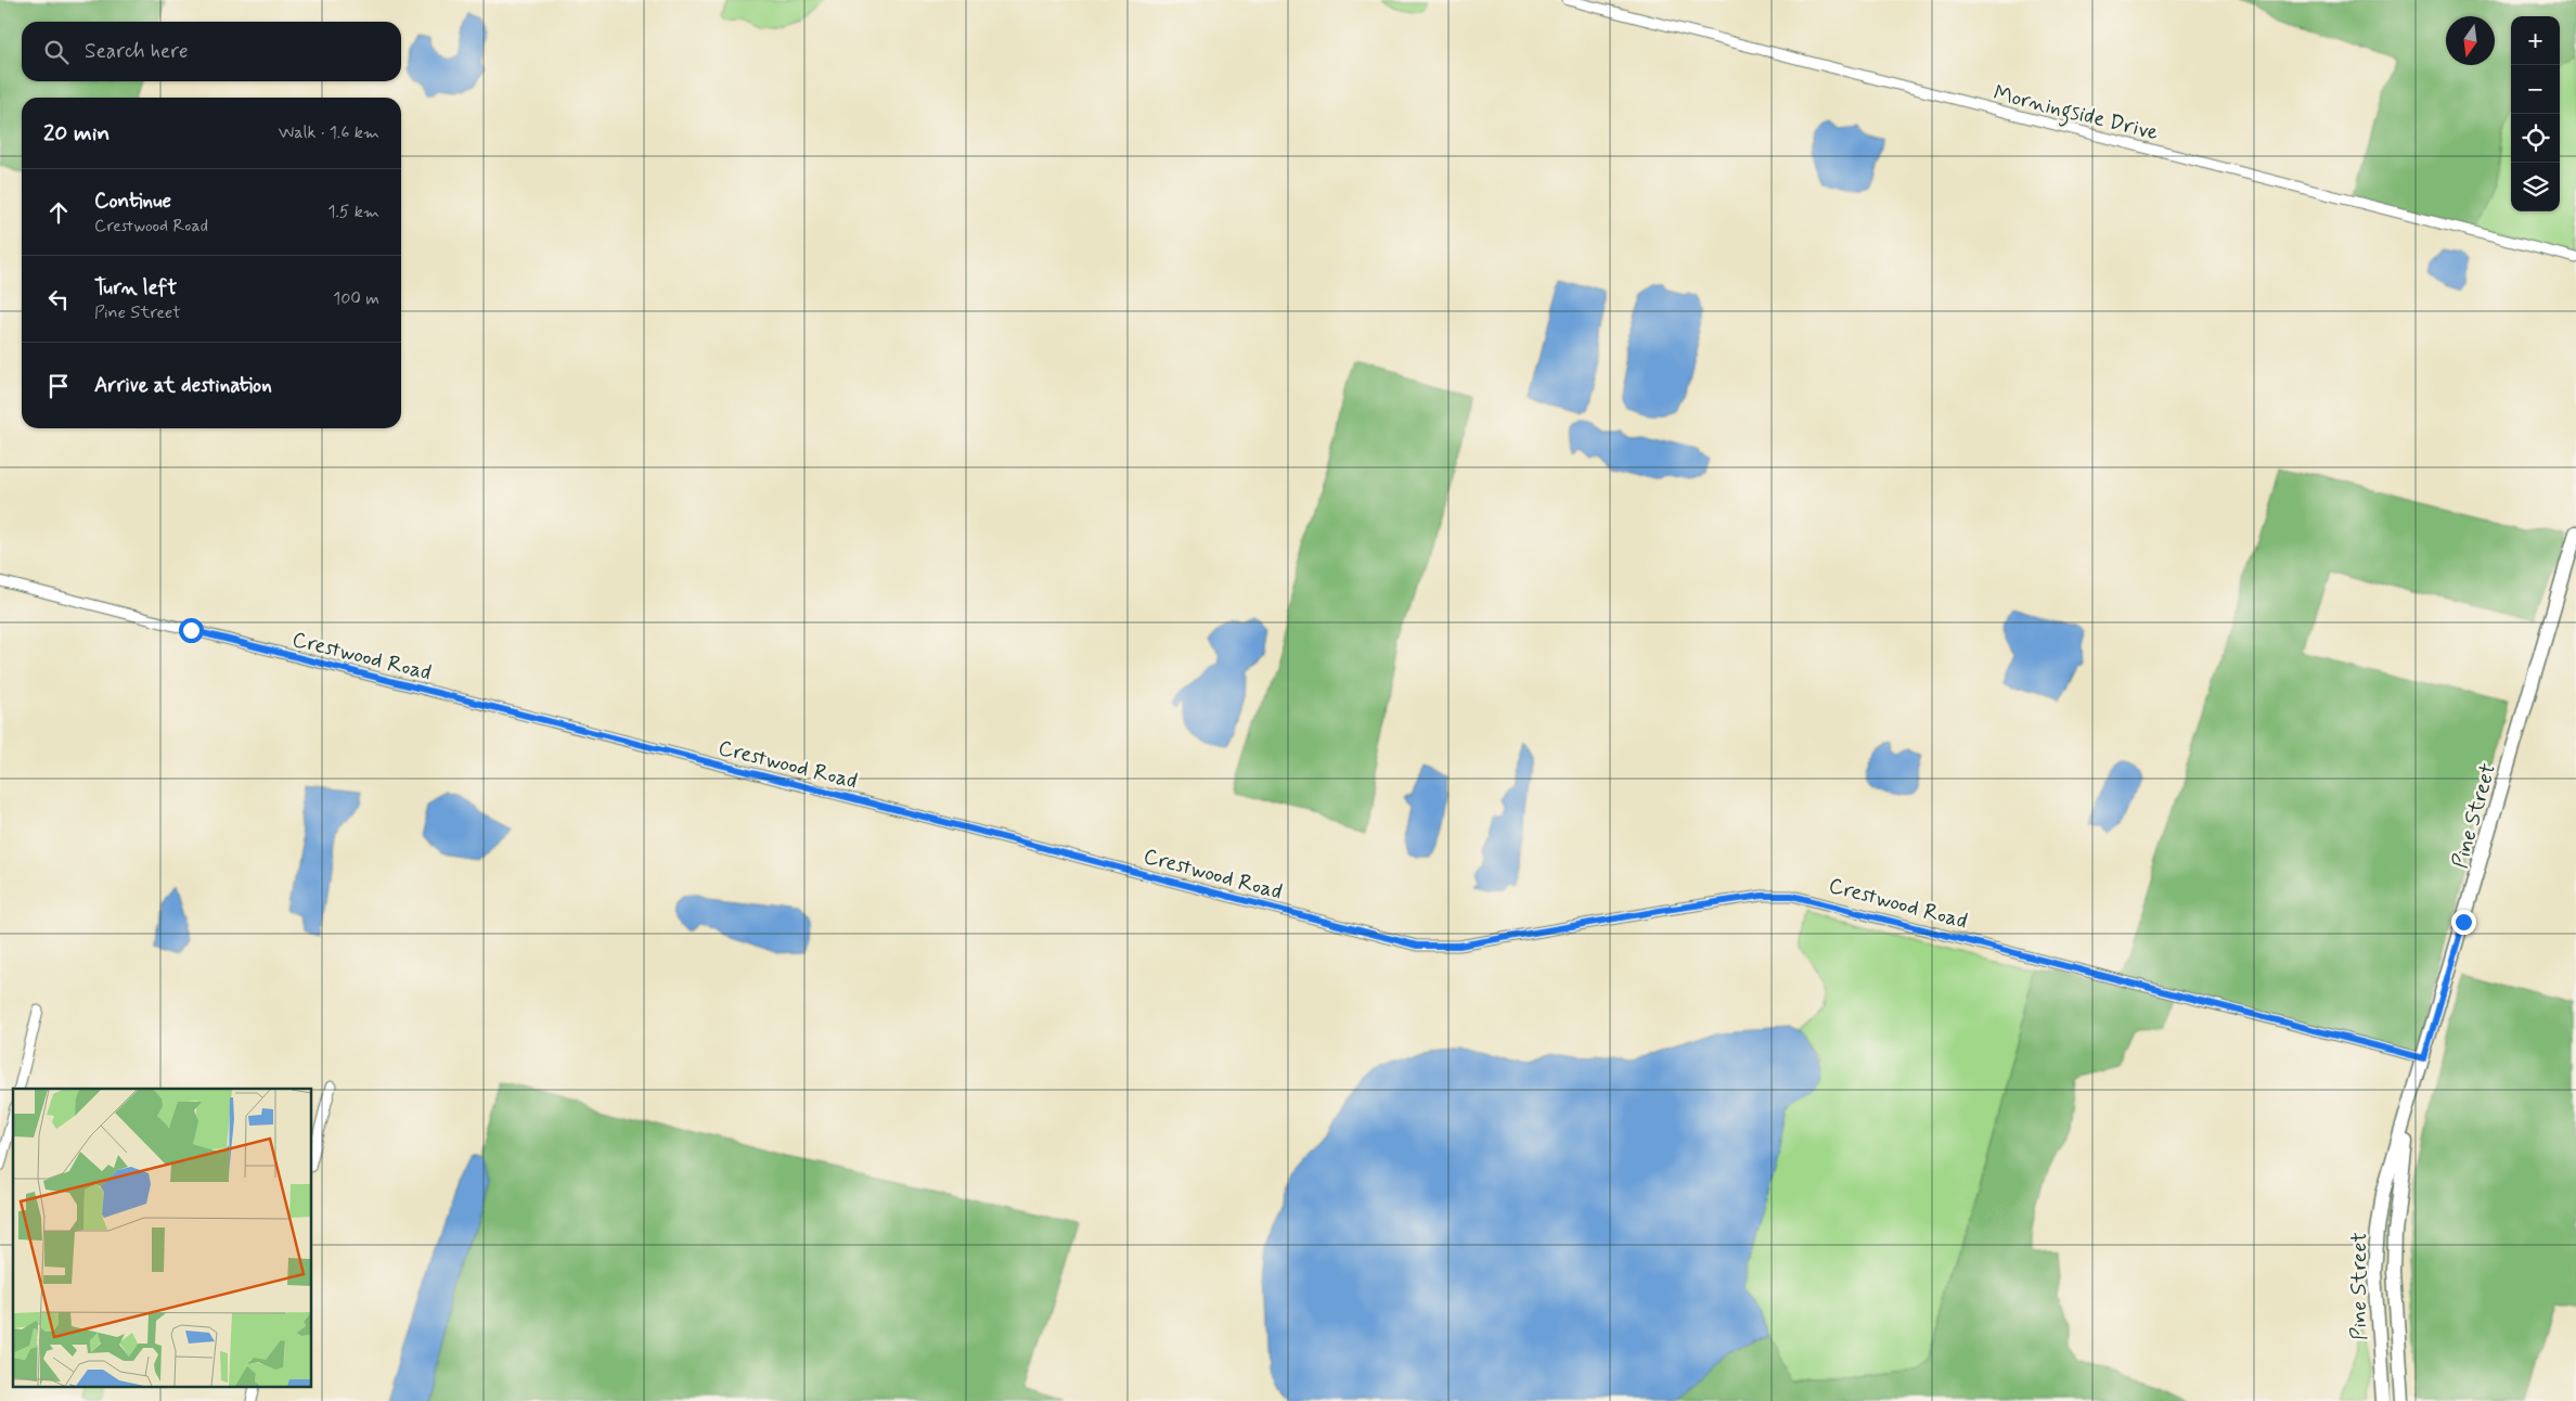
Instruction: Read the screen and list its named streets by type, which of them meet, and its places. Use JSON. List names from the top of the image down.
{
  "streets": {
    "main road": ["Pine Street"],
    "street": ["Morningside Drive", "Crestwood Road"]
  },
  "crossings": [
    ["Crestwood Road", "Pine Street"]
  ],
  "north": "bottom",
  "page": {
    "map_buttons": ["+", "−"],
    "search": "Search here",
    "heading": ["20 min", "Walk · 1.6 km"],
    "list": [
      ["Continue", "Crestwood Road", "1.5 km"],
      ["Turn left", "Pine Street", "100 m"],
      "Arrive at destination"
    ]
  }
}
